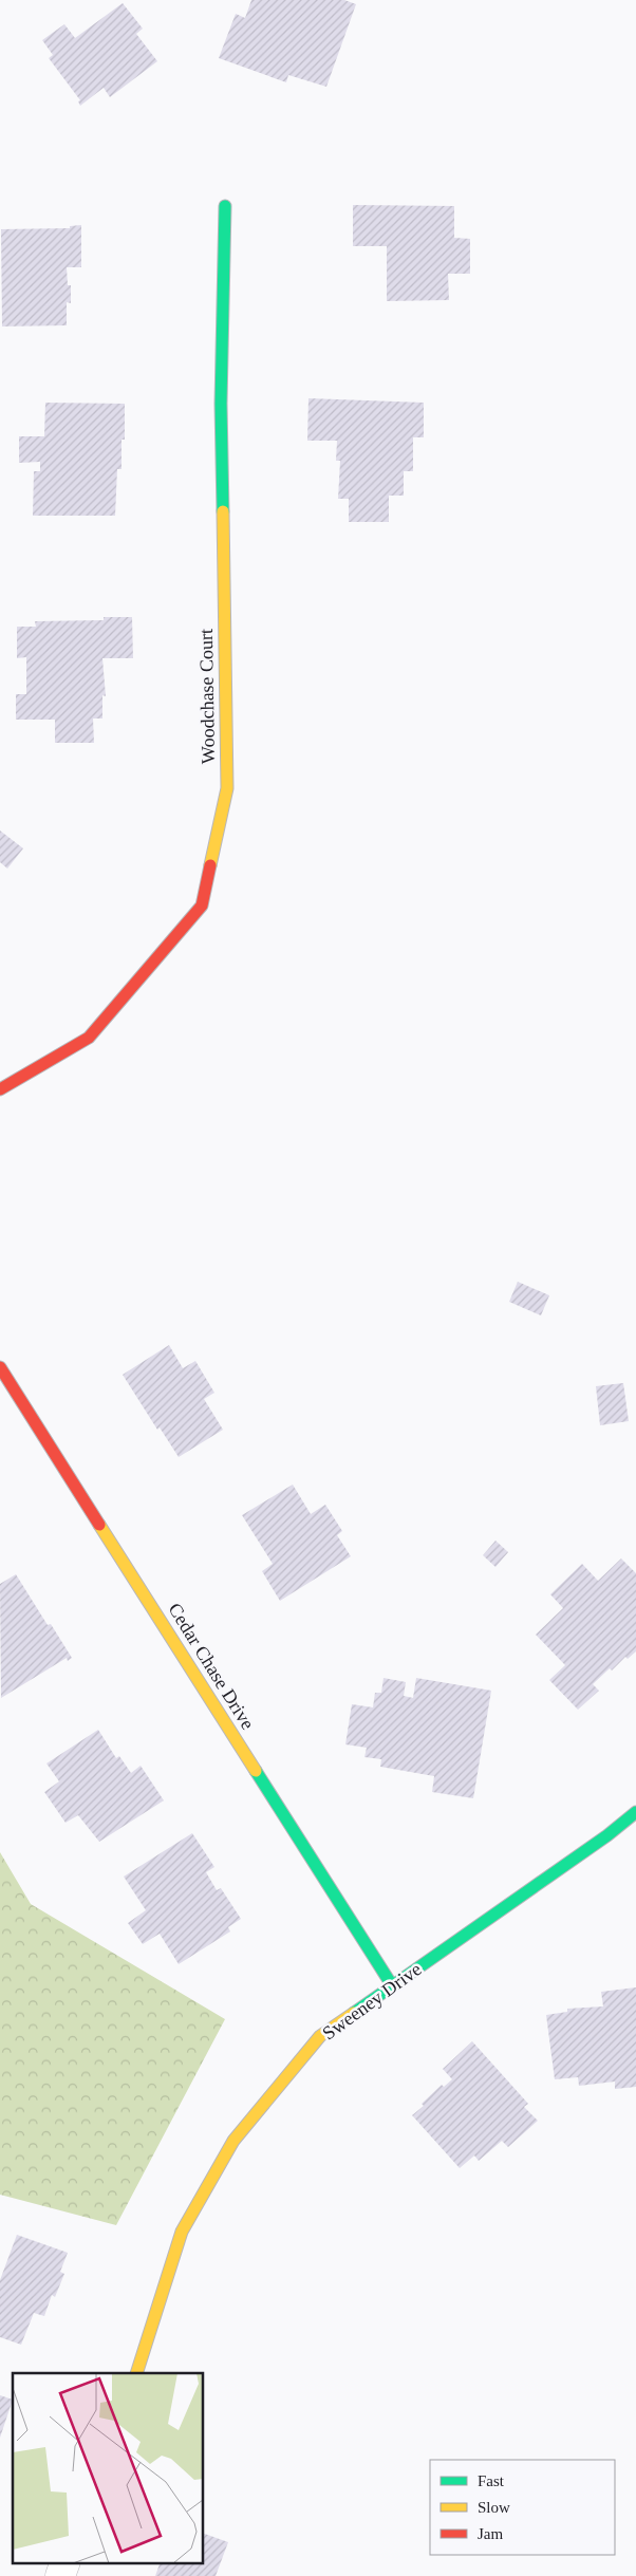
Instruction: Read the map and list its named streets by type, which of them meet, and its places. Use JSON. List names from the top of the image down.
{
  "streets": {
    "street": ["Woodchase Court", "Cedar Chase Drive", "Sweeney Drive"]
  },
  "crossings": [
    ["Cedar Chase Drive", "Sweeney Drive"]
  ],
  "legend": ["Fast", "Slow", "Jam"]
}
